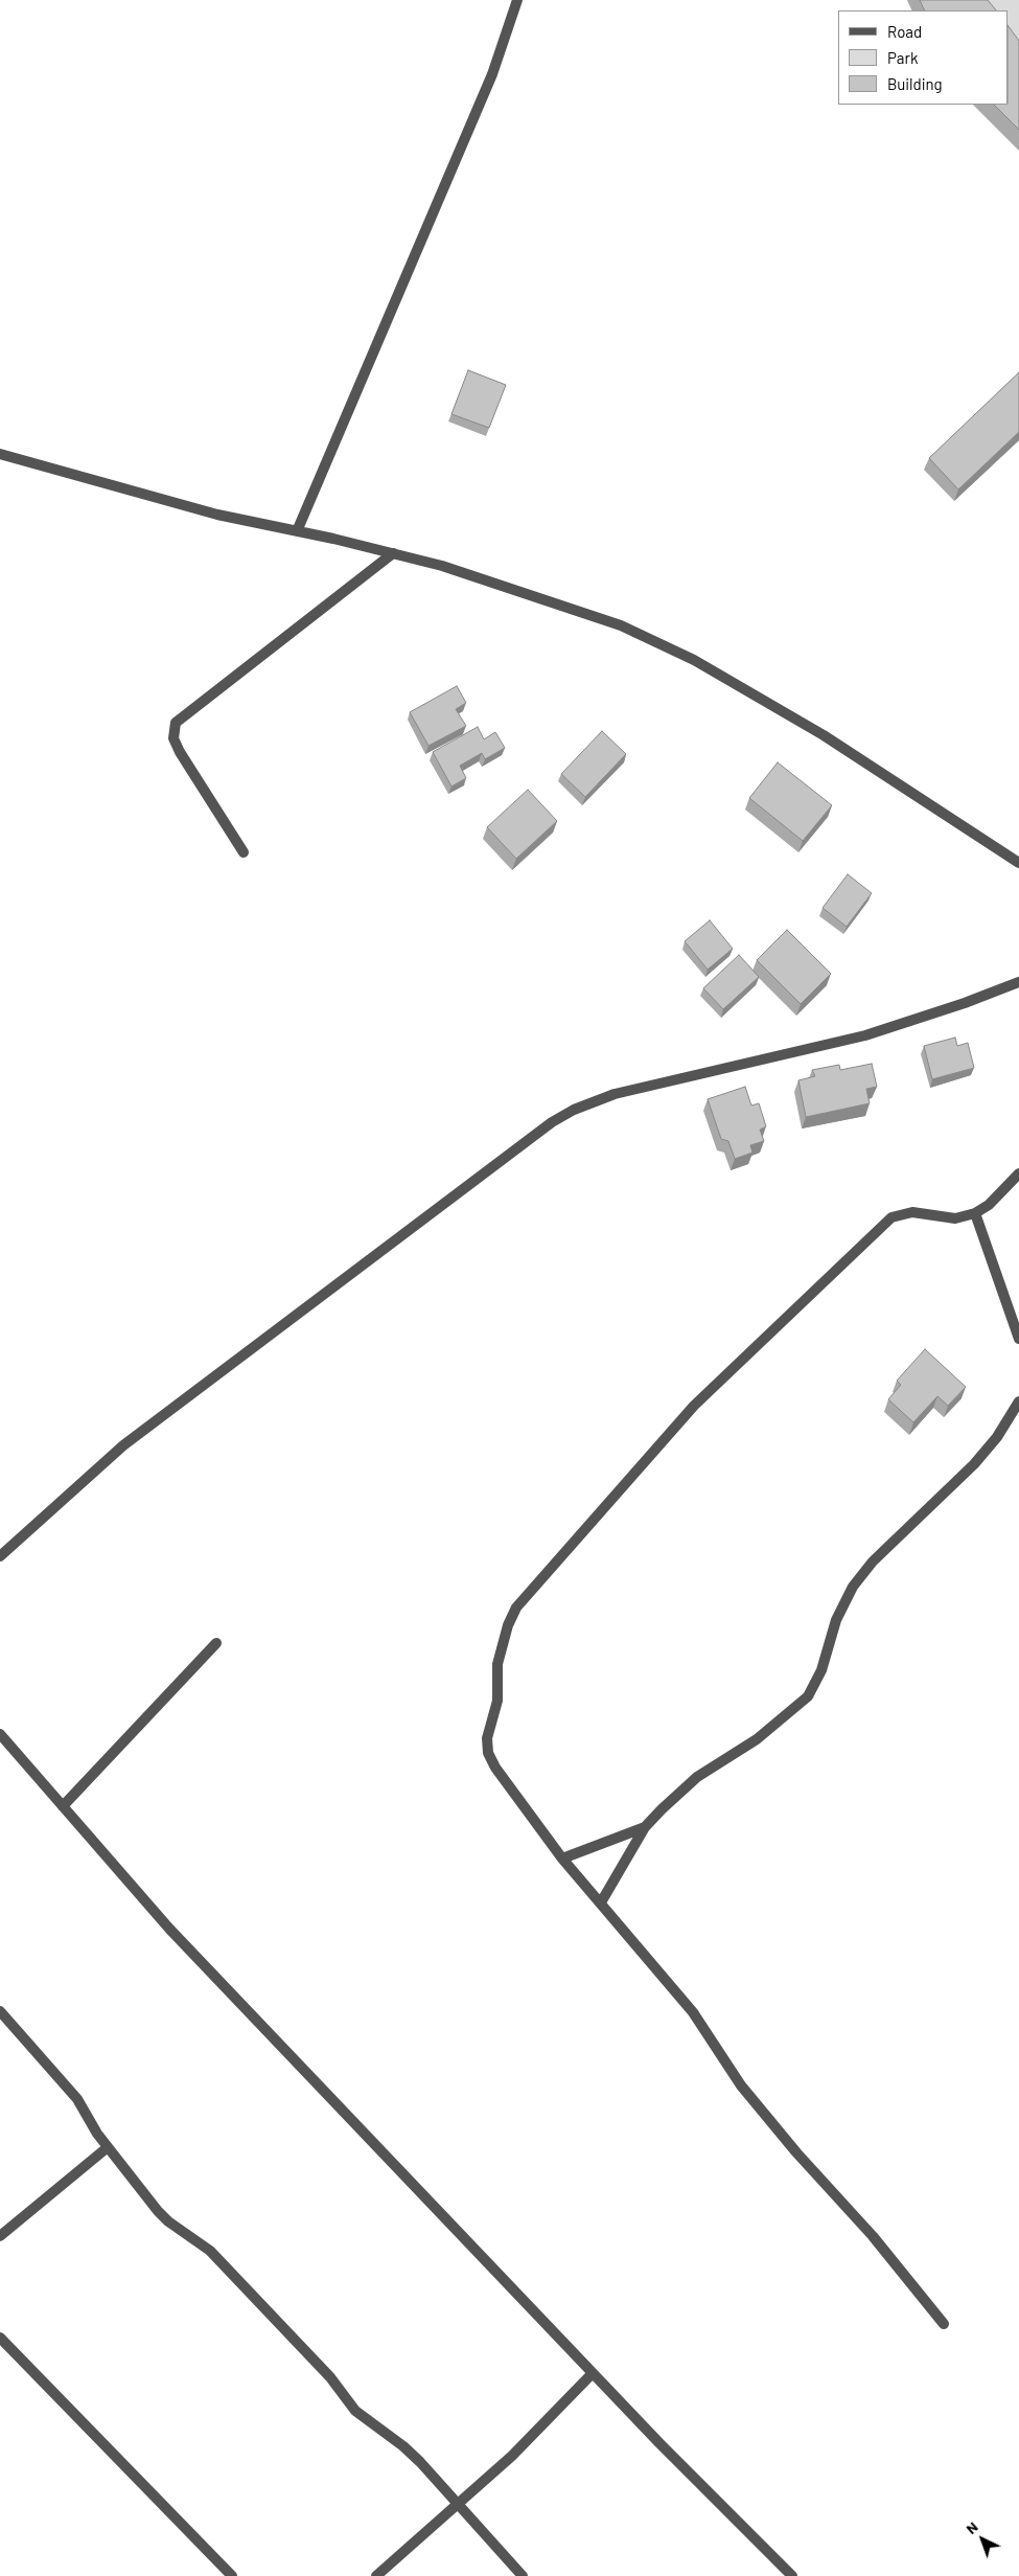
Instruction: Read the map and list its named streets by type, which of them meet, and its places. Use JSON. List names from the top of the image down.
{
  "legend": ["Road", "Park", "Building"],
  "north": "top left"
}
